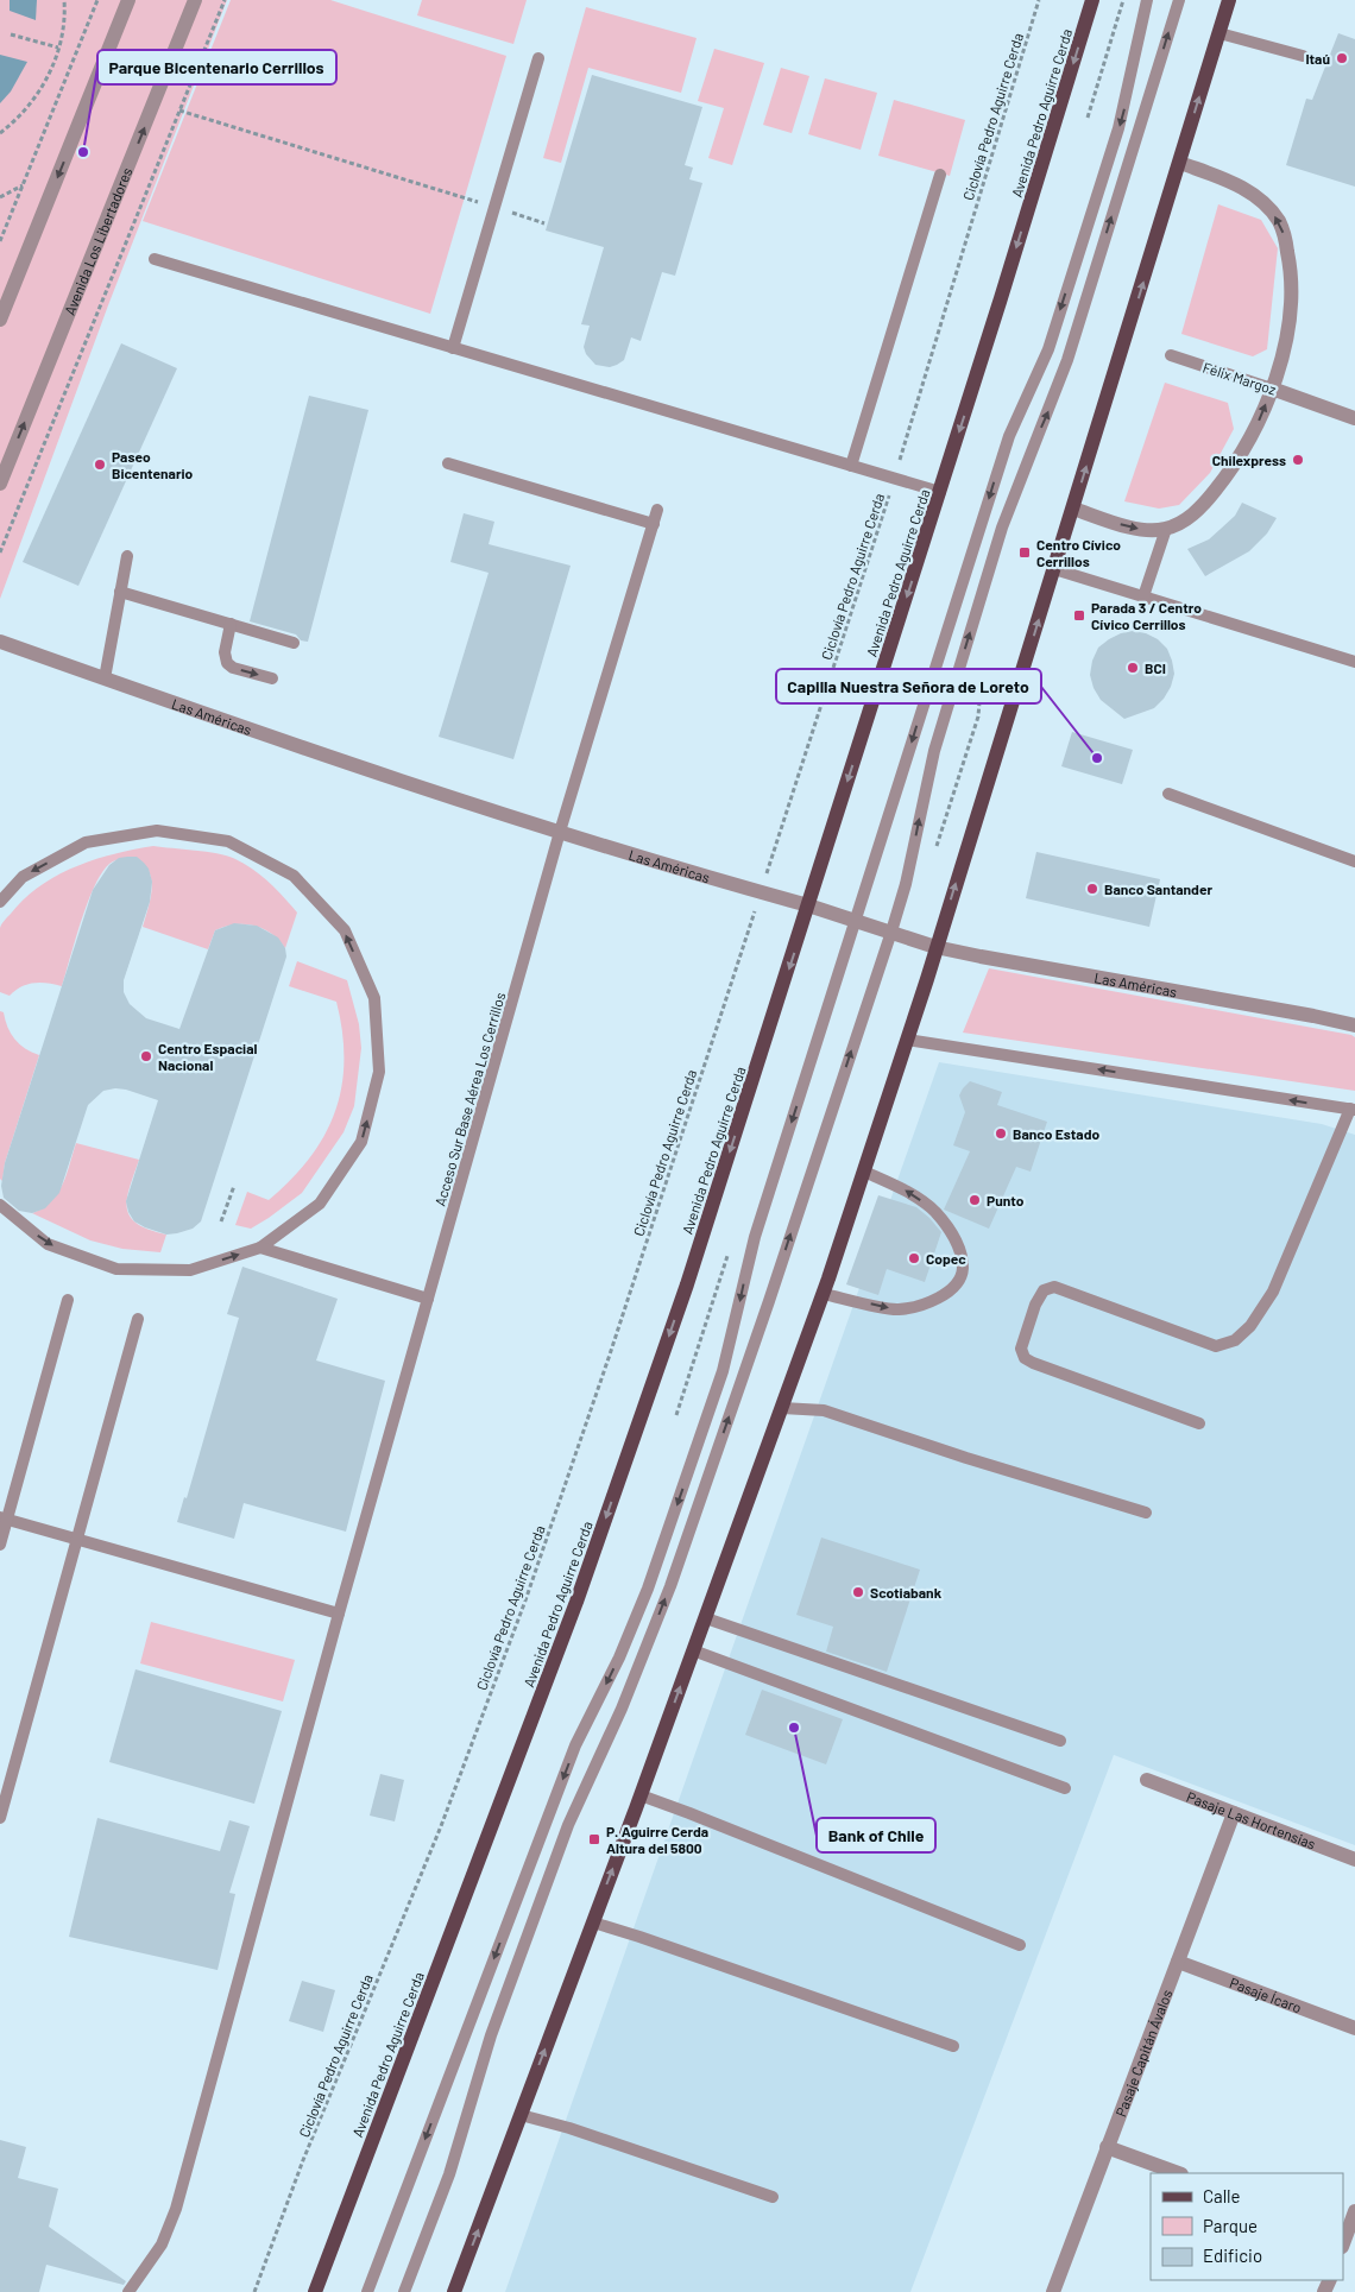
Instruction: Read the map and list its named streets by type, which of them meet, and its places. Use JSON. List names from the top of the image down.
{
  "streets": {
    "main road": ["Avenida Pedro Aguirre Cerda"],
    "street": [
      "Avenida Los Libertadores",
      "Félix Margoz",
      "Las Américas",
      "Pasaje Las Hortensias",
      "Pasaje Ícaro",
      "Pasaje Capitán Ávalos"
    ],
    "lane": ["Acceso Sur Base Aérea Los Cerrillos"],
    "path": ["Ciclovía Pedro Aguirre Cerda"]
  },
  "crossings": [
    ["Avenida Pedro Aguirre Cerda", "Las Américas"],
    ["Ciclovía Pedro Aguirre Cerda", "Las Américas"],
    ["Las Américas", "Acceso Sur Base Aérea Los Cerrillos"],
    ["Pasaje Las Hortensias", "Pasaje Capitán Ávalos"],
    ["Pasaje Ícaro", "Pasaje Capitán Ávalos"]
  ],
  "places": {
    "other": [
      "Itaú",
      "Parque Bicentenario Cerrillos",
      "Chilexpress",
      "Paseo Bicentenario",
      "BCI",
      "Capilla Nuestra Señora de Loreto",
      "Banco Santander",
      "Centro Espacial Nacional",
      "Banco Estado",
      "Punto",
      "Copec",
      "Scotiabank",
      "Bank of Chile"
    ],
    "transit": ["Centro Cívico Cerrillos", "Parada 3 / Centro Cívico Cerrillos", "P. Aguirre Cerda Altura del 5800"]
  },
  "legend": ["Calle", "Parque", "Edificio"]
}
